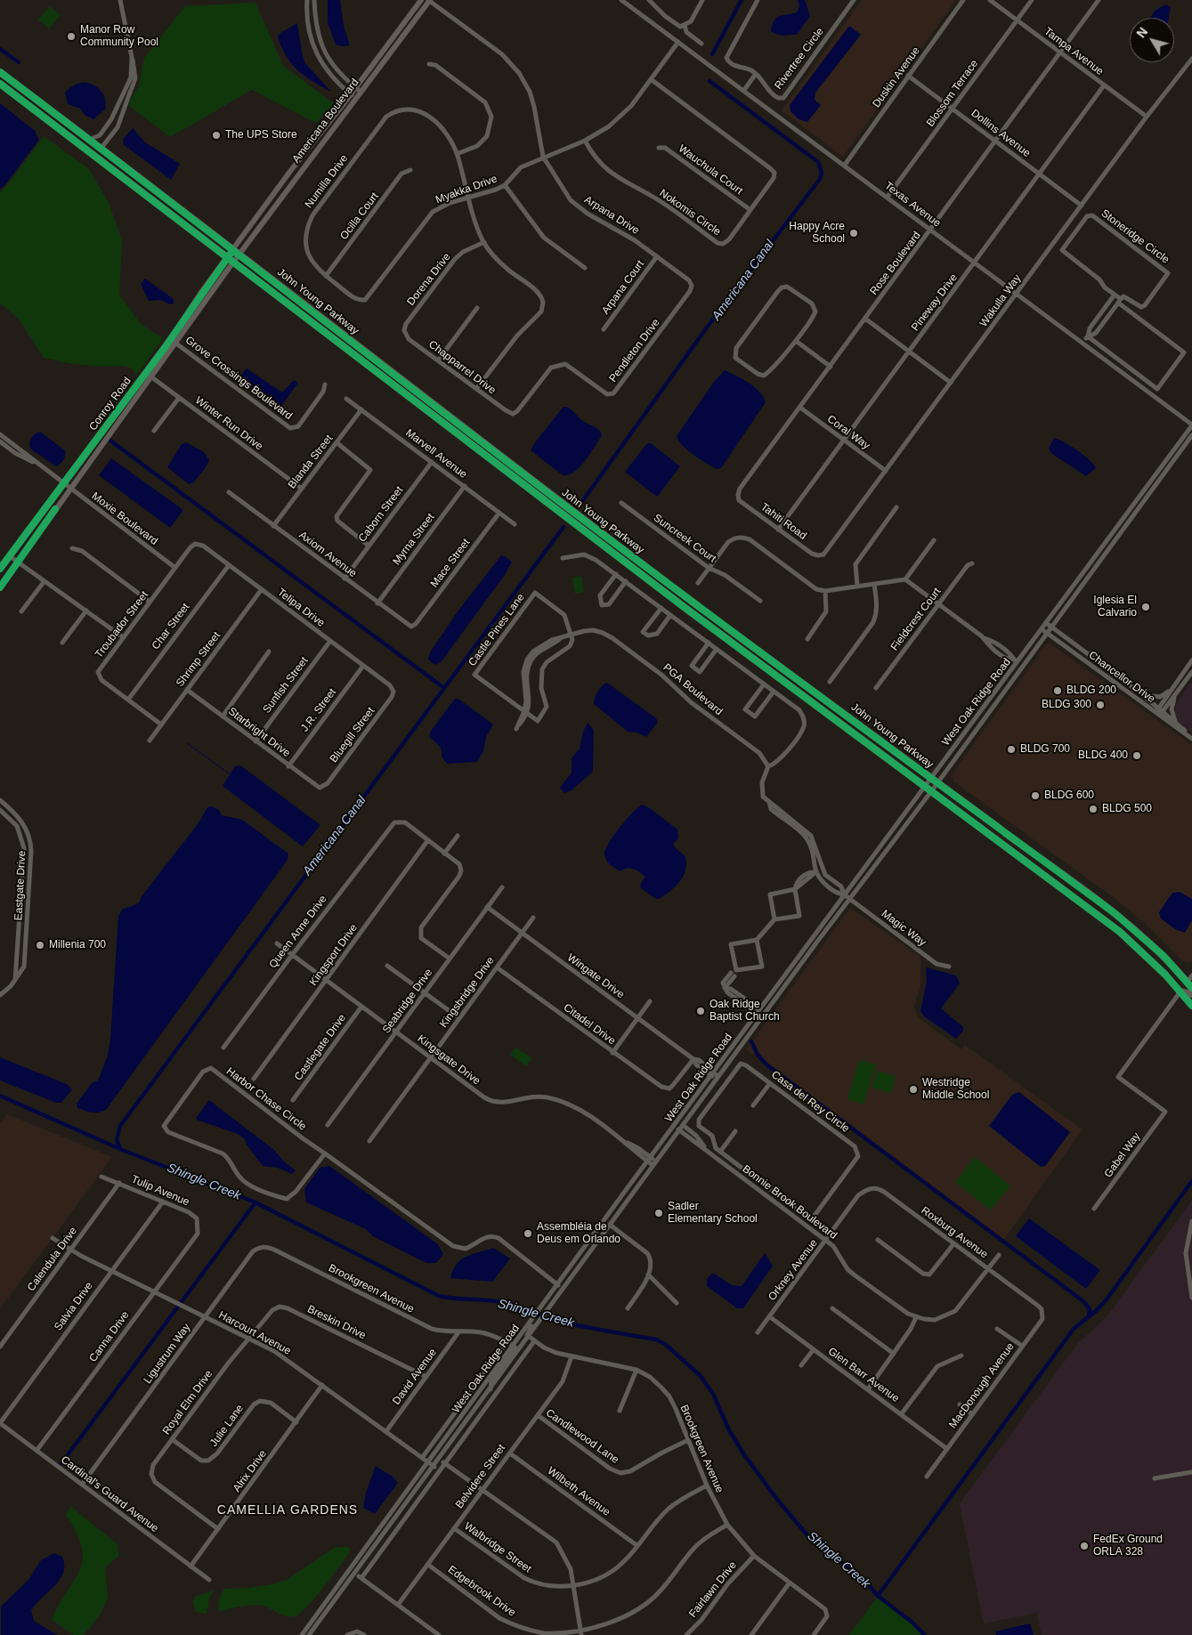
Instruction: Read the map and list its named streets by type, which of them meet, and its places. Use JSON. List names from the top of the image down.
{
  "streets": {
    "highway": ["John Young Parkway"],
    "main road": ["Americana Boulevard", "Conroy Road"],
    "street": [
      "Tampa Avenue",
      "Rivertree Circle",
      "Duskin Avenue",
      "Blossom Terrace",
      "Dollins Avenue",
      "Wauchula Court",
      "Numilla Drive",
      "Myakka Drive",
      "Texas Avenue",
      "Nokomis Circle",
      "Arpana Drive",
      "Ocilla Court",
      "Stoneridge Circle",
      "Rose Boulevard",
      "Dorena Drive",
      "Arpana Court",
      "Wakulla Way",
      "Pineway Drive",
      "Pendleton Drive",
      "Chapparrel Drive",
      "Grove Crossings Boulevard",
      "Winter Run Drive",
      "Coral Way",
      "Marvell Avenue",
      "Blanda Street",
      "Caborn Street",
      "Moxie Boulevard",
      "Tahiti Road",
      "Suncreek Court",
      "Myrna Street",
      "Axiom Avenue",
      "Mace Street",
      "Telipa Drive",
      "Fieldcrest Court",
      "Troubador Street",
      "Char Street",
      "Castle Pines Lane",
      "Shrimp Street",
      "Chancellor Drive",
      "Sunfish Street",
      "PGA Boulevard",
      "West Oak Ridge Road",
      "J.R. Street",
      "Starbright Drive",
      "Bluegill Street",
      "Eastgate Drive",
      "Magic Way",
      "Queen Anne Drive",
      "Kingsport Drive",
      "Wingate Drive",
      "Kingsbridge Drive",
      "Seabridge Drive",
      "Citadel Drive",
      "Castlegate Drive",
      "Kingsgate Drive",
      "Harbor Chase Circle",
      "Casa del Rey Circle",
      "Gabel Way",
      "Tulip Avenue",
      "Bonnie Brook Boulevard",
      "Roxburg Avenue",
      "Calendula Drive",
      "Orkney Avenue",
      "Brookgreen Avenue",
      "Salvia Drive",
      "Breskin Drive",
      "Harcourt Avenue",
      "Canna Drive",
      "Ligustrum Way",
      "Glen Barr Avenue",
      "David Avenue",
      "MacDonough Avenue",
      "Royal Elm Drive",
      "Julie Lane",
      "Candlewood Lane",
      "Alrix Drive",
      "Belvidere Street",
      "Wilbeth Avenue",
      "Cardinal's Guard Avenue",
      "Walbridge Street",
      "Fairlawn Drive",
      "Edgebrook Drive"
    ]
  },
  "crossings": [
    ["Tampa Avenue", "Blossom Terrace"],
    ["Tampa Avenue", "Rose Boulevard"],
    ["Tampa Avenue", "Wakulla Way"],
    ["Tampa Avenue", "Pineway Drive"],
    ["Duskin Avenue", "Dollins Avenue"],
    ["Duskin Avenue", "Texas Avenue"],
    ["Blossom Terrace", "Dollins Avenue"],
    ["Blossom Terrace", "Texas Avenue"],
    ["Americana Boulevard", "Arpana Drive"],
    ["Americana Boulevard", "John Young Parkway"],
    ["Americana Boulevard", "Conroy Road"],
    ["Dollins Avenue", "Rose Boulevard"],
    ["Dollins Avenue", "Wakulla Way"],
    ["Dollins Avenue", "Pineway Drive"],
    ["Wauchula Court", "Nokomis Circle"],
    ["Numilla Drive", "Myakka Drive"],
    ["Numilla Drive", "Ocilla Court"],
    ["Myakka Drive", "Texas Avenue"],
    ["Myakka Drive", "Nokomis Circle"],
    ["Myakka Drive", "Arpana Drive"],
    ["Texas Avenue", "Rose Boulevard"],
    ["Texas Avenue", "Wakulla Way"],
    ["Texas Avenue", "Pineway Drive"],
    ["Texas Avenue", "West Oak Ridge Road"],
    ["Arpana Drive", "Arpana Court"],
    ["Arpana Drive", "Pendleton Drive"],
    ["Rose Boulevard", "Coral Way"],
    ["Rose Boulevard", "Tahiti Road"],
    ["Dorena Drive", "Chapparrel Drive"],
    ["Wakulla Way", "Coral Way"],
    ["Wakulla Way", "Tahiti Road"],
    ["John Young Parkway", "Conroy Road"],
    ["John Young Parkway", "West Oak Ridge Road"],
    ["John Young Parkway", "Gabel Way"],
    ["Pineway Drive", "Coral Way"],
    ["Pineway Drive", "Tahiti Road"],
    ["Pendleton Drive", "Chapparrel Drive"],
    ["Grove Crossings Boulevard", "Conroy Road"],
    ["Conroy Road", "Winter Run Drive"],
    ["Conroy Road", "Moxie Boulevard"],
    ["Winter Run Drive", "Blanda Street"],
    ["Marvell Avenue", "Blanda Street"],
    ["Marvell Avenue", "Caborn Street"],
    ["Marvell Avenue", "Myrna Street"],
    ["Marvell Avenue", "Mace Street"],
    ["Blanda Street", "Axiom Avenue"],
    ["Caborn Street", "Axiom Avenue"],
    ["Moxie Boulevard", "Troubador Street"],
    ["Myrna Street", "Axiom Avenue"],
    ["Axiom Avenue", "Mace Street"],
    ["Telipa Drive", "Troubador Street"],
    ["Telipa Drive", "Char Street"],
    ["Telipa Drive", "Shrimp Street"],
    ["Telipa Drive", "Sunfish Street"],
    ["Telipa Drive", "J.R. Street"],
    ["Telipa Drive", "Bluegill Street"],
    ["Troubador Street", "Char Street"],
    ["Troubador Street", "Shrimp Street"],
    ["Castle Pines Lane", "PGA Boulevard"],
    ["Shrimp Street", "Starbright Drive"],
    ["Chancellor Drive", "West Oak Ridge Road"],
    ["Sunfish Street", "Starbright Drive"],
    ["West Oak Ridge Road", "Magic Way"],
    ["West Oak Ridge Road", "Wingate Drive"],
    ["West Oak Ridge Road", "Kingsgate Drive"],
    ["West Oak Ridge Road", "Harbor Chase Circle"],
    ["West Oak Ridge Road", "Bonnie Brook Boulevard"],
    ["West Oak Ridge Road", "Brookgreen Avenue"],
    ["West Oak Ridge Road", "Harcourt Avenue"],
    ["J.R. Street", "Starbright Drive"],
    ["Starbright Drive", "Bluegill Street"],
    ["Queen Anne Drive", "Kingsport Drive"],
    ["Queen Anne Drive", "Kingsgate Drive"],
    ["Kingsport Drive", "Kingsgate Drive"],
    ["Wingate Drive", "Kingsbridge Drive"],
    ["Wingate Drive", "Seabridge Drive"],
    ["Wingate Drive", "Citadel Drive"],
    ["Kingsbridge Drive", "Citadel Drive"],
    ["Kingsbridge Drive", "Kingsgate Drive"],
    ["Seabridge Drive", "Kingsgate Drive"],
    ["Castlegate Drive", "Kingsgate Drive"],
    ["Tulip Avenue", "Calendula Drive"],
    ["Tulip Avenue", "Salvia Drive"],
    ["Tulip Avenue", "Canna Drive"],
    ["Bonnie Brook Boulevard", "Orkney Avenue"],
    ["Roxburg Avenue", "Orkney Avenue"],
    ["Roxburg Avenue", "MacDonough Avenue"],
    ["Calendula Drive", "Harcourt Avenue"],
    ["Orkney Avenue", "Glen Barr Avenue"],
    ["Brookgreen Avenue", "Ligustrum Way"],
    ["Brookgreen Avenue", "David Avenue"],
    ["Brookgreen Avenue", "Candlewood Lane"],
    ["Brookgreen Avenue", "Belvidere Street"],
    ["Brookgreen Avenue", "Walbridge Street"],
    ["Brookgreen Avenue", "Fairlawn Drive"],
    ["Brookgreen Avenue", "Edgebrook Drive"],
    ["Salvia Drive", "Harcourt Avenue"],
    ["Salvia Drive", "Cardinal's Guard Avenue"],
    ["Breskin Drive", "Harcourt Avenue"],
    ["Breskin Drive", "David Avenue"],
    ["Breskin Drive", "Royal Elm Drive"],
    ["Harcourt Avenue", "Canna Drive"],
    ["Harcourt Avenue", "Ligustrum Way"],
    ["Harcourt Avenue", "David Avenue"],
    ["Harcourt Avenue", "Royal Elm Drive"],
    ["Harcourt Avenue", "Alrix Drive"],
    ["Canna Drive", "Cardinal's Guard Avenue"],
    ["Ligustrum Way", "Cardinal's Guard Avenue"],
    ["Glen Barr Avenue", "MacDonough Avenue"],
    ["Royal Elm Drive", "Julie Lane"],
    ["Royal Elm Drive", "Alrix Drive"],
    ["Julie Lane", "Alrix Drive"],
    ["Candlewood Lane", "Belvidere Street"],
    ["Alrix Drive", "Cardinal's Guard Avenue"],
    ["Belvidere Street", "Wilbeth Avenue"],
    ["Belvidere Street", "Walbridge Street"],
    ["Belvidere Street", "Edgebrook Drive"],
    ["Wilbeth Avenue", "Walbridge Street"]
  ],
  "districts": ["CAMELLIA GARDENS"],
  "water": ["Americana Canal", "Shingle Creek"],
  "places": [
    "Manor Row Community Pool",
    "The UPS Store",
    "Happy Acre School",
    "Iglesia El Calvario",
    "BLDG 200",
    "BLDG 300",
    "BLDG 700",
    "BLDG 400",
    "BLDG 600",
    "BLDG 500",
    "Millenia 700",
    "Oak Ridge Baptist Church",
    "Westridge Middle School",
    "Sadler Elementary School",
    "Assembléia de Deus em Orlando",
    "FedEx Ground ORLA 328"
  ],
  "north": "top left"
}
